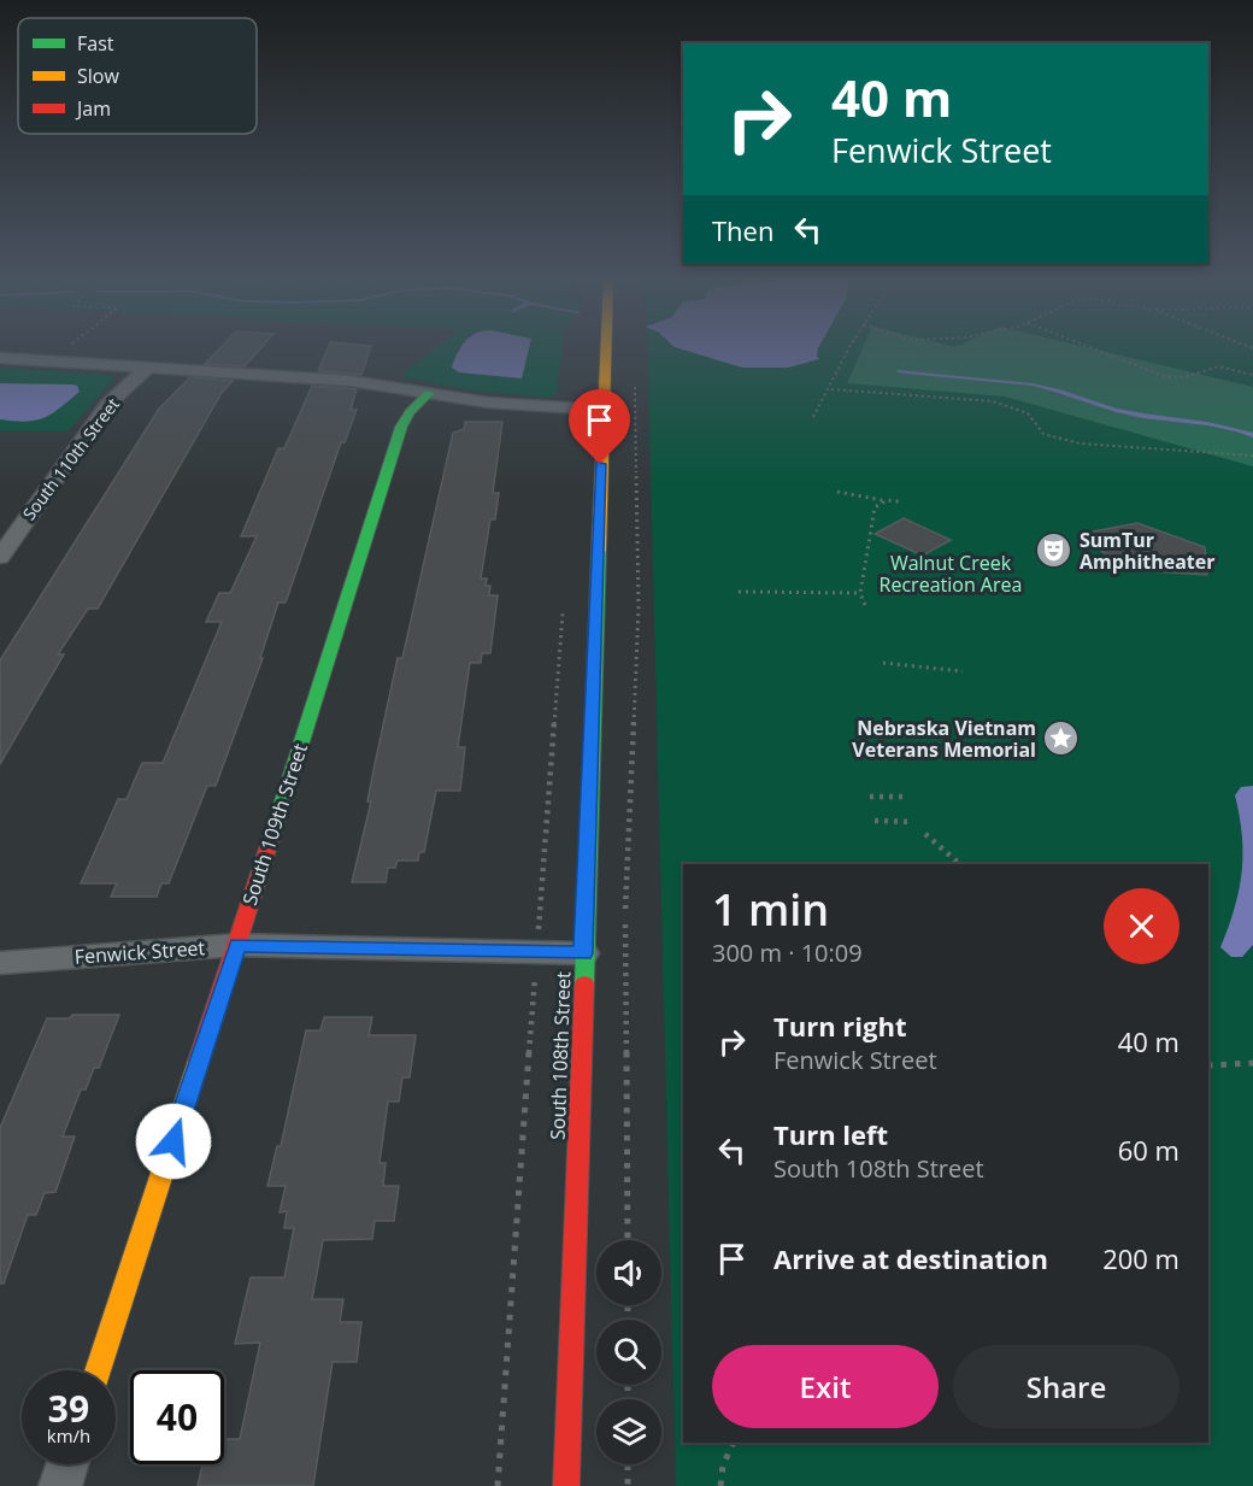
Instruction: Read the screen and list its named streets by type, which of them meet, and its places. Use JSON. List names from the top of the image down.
{
  "streets": {
    "street": [
      "South 110th Street",
      "South 109th Street",
      "Fenwick Street",
      "South 108th Street"
    ]
  },
  "crossings": [
    ["South 109th Street", "Fenwick Street"],
    ["Fenwick Street", "South 108th Street"]
  ],
  "parks": ["Walnut Creek Recreation Area"],
  "places": {
    "theatre": ["SumTur Amphitheater"],
    "place": ["Nebraska Vietnam Veterans Memorial"]
  },
  "legend": ["Fast", "Slow", "Jam"],
  "page": {
    "turn": ["40 m", "Fenwick Street"],
    "then": "Then",
    "heading": ["1 min", "300 m · 10:09"],
    "list": [
      {
        "name": "Turn right",
        "note": "Fenwick Street",
        "value": "40 m"
      },
      {
        "name": "Turn left",
        "note": "South 108th Street",
        "value": "60 m"
      },
      {
        "name": "Arrive at destination",
        "value": "200 m"
      }
    ],
    "buttons": ["Exit", "Share"],
    "speed": "39 km/h",
    "limit": "40"
  }
}
